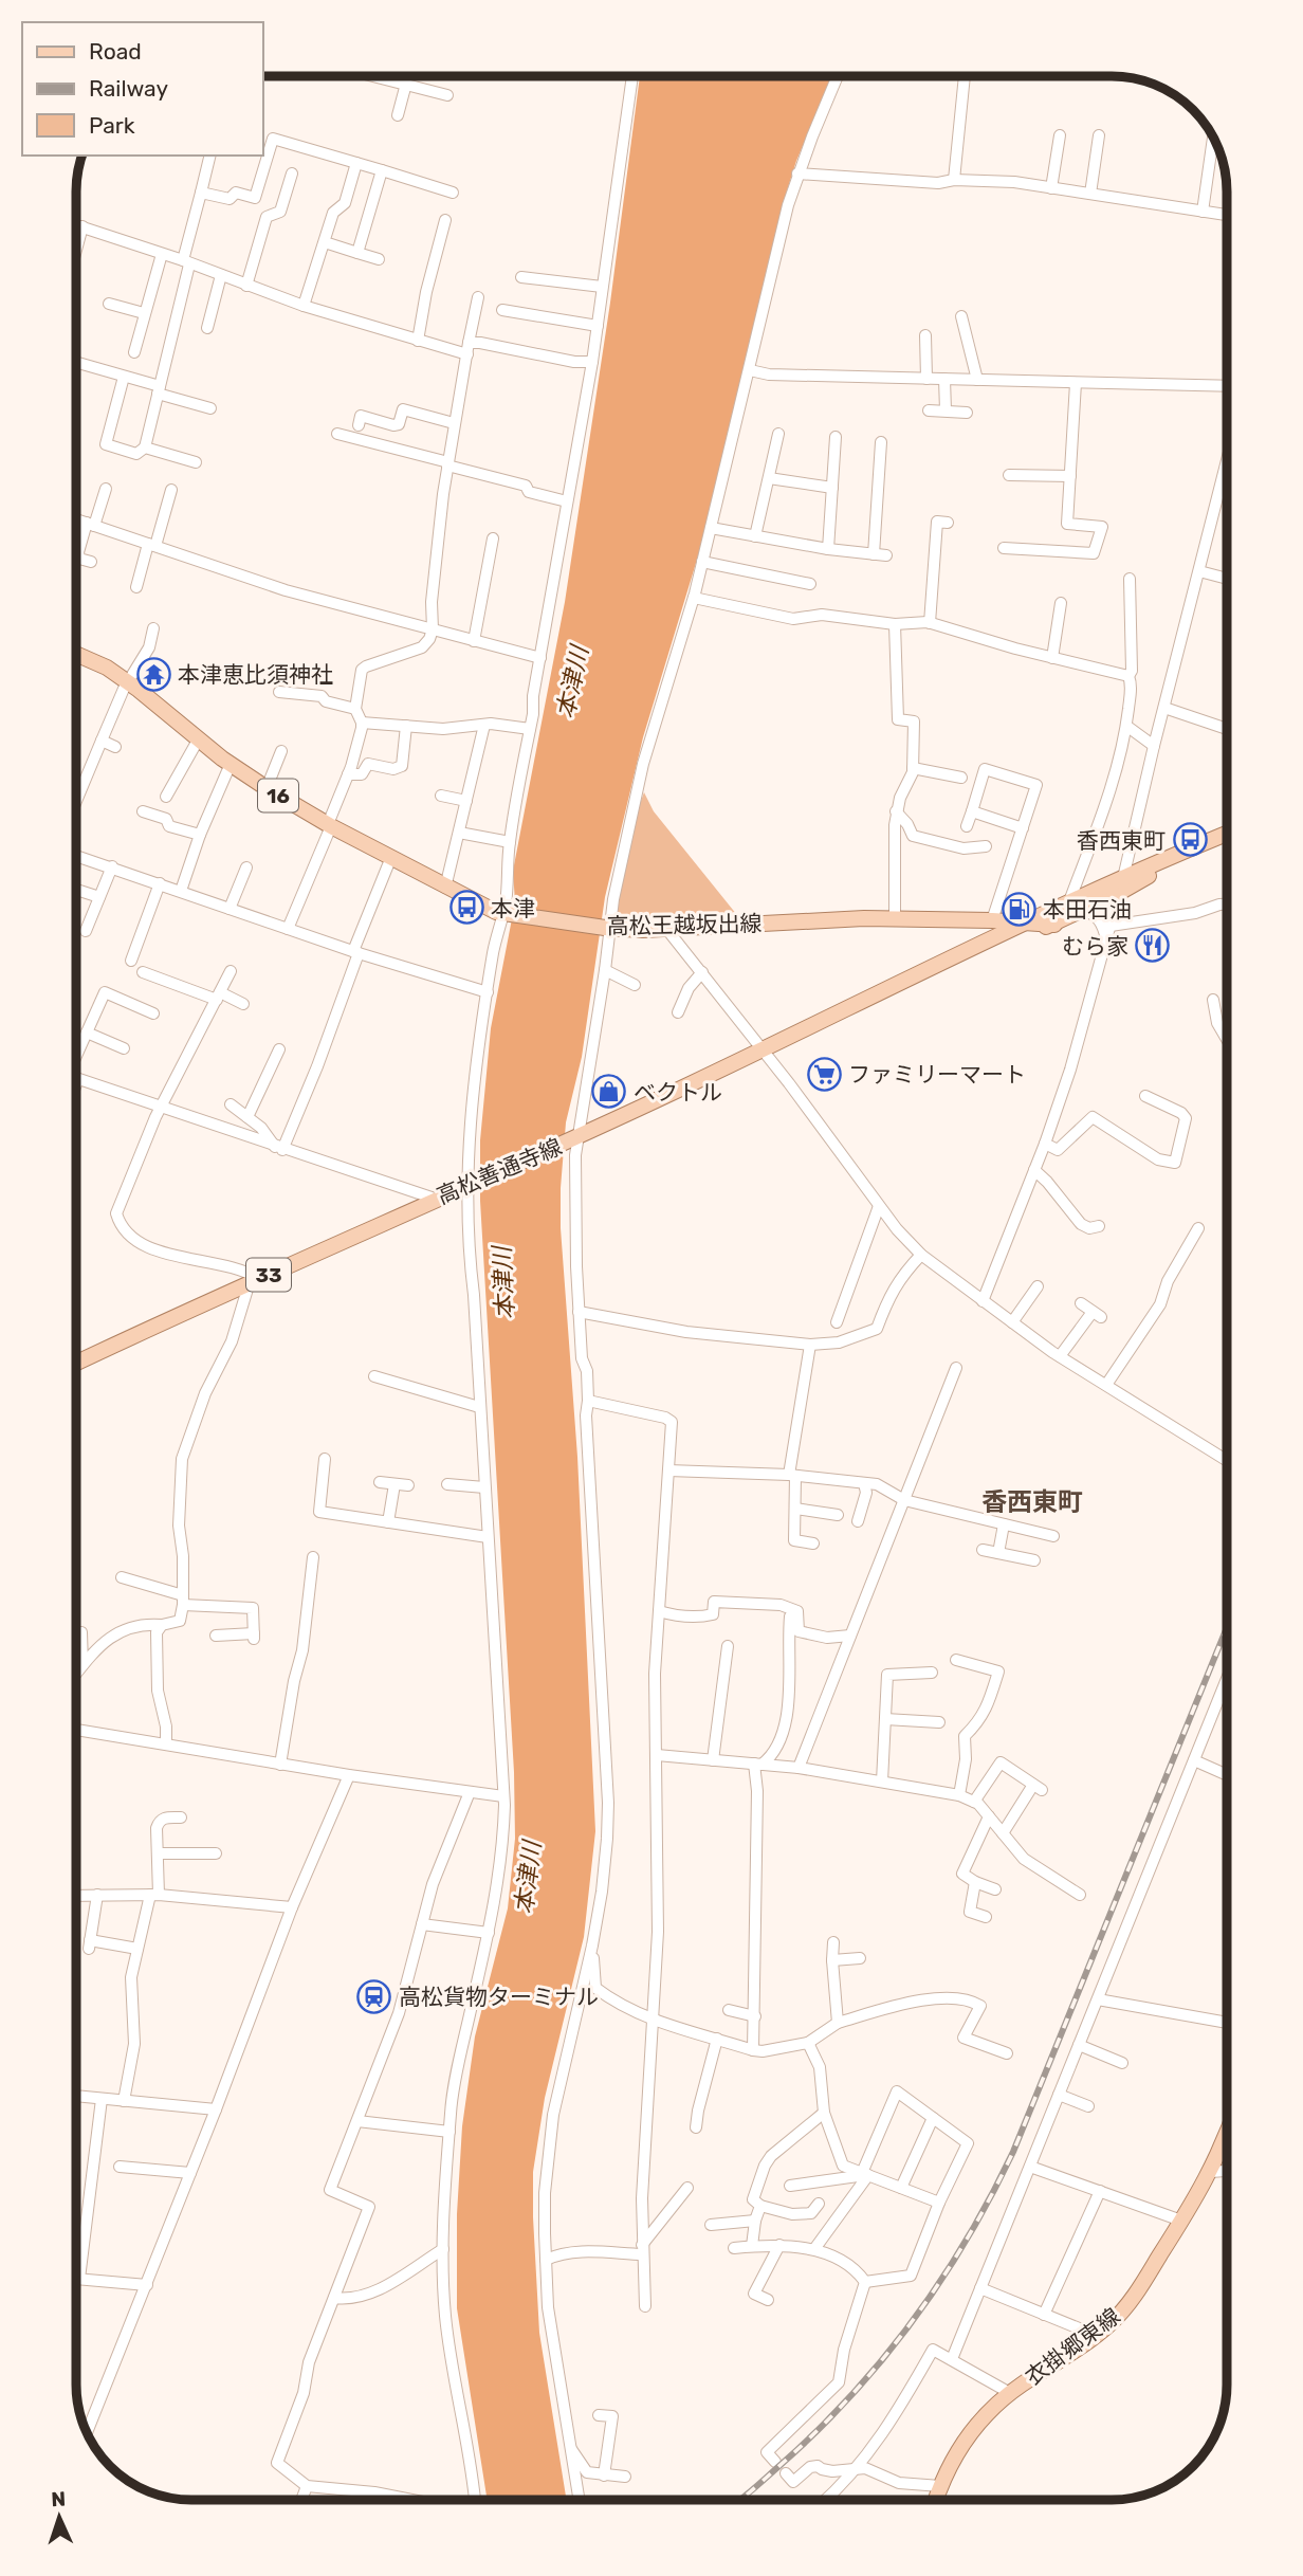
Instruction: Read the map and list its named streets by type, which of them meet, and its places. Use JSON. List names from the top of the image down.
{
  "streets": {
    "main road": [
      "16",
      "高松王越坂出線",
      "高松善通寺線",
      "33",
      "衣掛郷東線"
    ]
  },
  "crossings": [
    ["高松王越坂出線", "高松善通寺線"]
  ],
  "districts": ["香西東町"],
  "water": ["本津川"],
  "places": {
    "temple": ["本津恵比須神社"],
    "bus stop": ["香西東町", "本津"],
    "fuel station": ["本田石油"],
    "restaurant": ["むら家"],
    "supermarket": ["ファミリーマート"],
    "shop": ["ベクトル"],
    "station": ["高松貨物ターミナル"]
  },
  "legend": ["Road", "Railway", "Park"],
  "north": "top"
}
